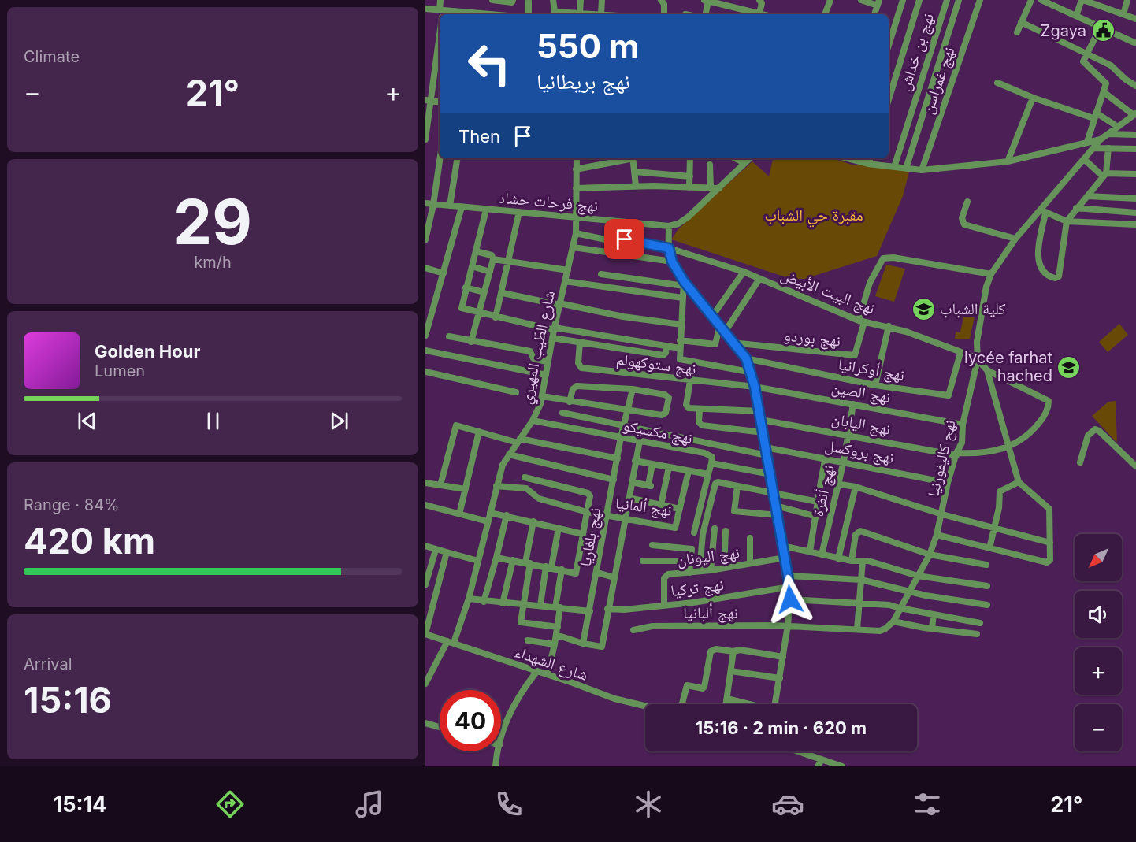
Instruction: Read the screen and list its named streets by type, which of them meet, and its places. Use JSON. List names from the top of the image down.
{
  "streets": {
    "street": [
      "نهج بن خداش",
      "نهج غمراسن",
      "نهج فرحات حشاد",
      "نهج البيت الأبيض",
      "نهج بوردو",
      "شارع الطّيب المهيري",
      "نهج ستوكهولم",
      "نهج أوكرانيا",
      "نهج الصين",
      "نهج اليابان",
      "نهج مكسيكو",
      "نهج بروكسل",
      "نهح كاليفورنيا",
      "نهج أنقرة",
      "نهج ألمانيا",
      "نهج بلغاريا",
      "نهج اليونان",
      "نهج تركيا",
      "نهج ألبانيا",
      "شارع الشهداء"
    ]
  },
  "crossings": [
    ["نهج فرحات حشاد", "شارع الطّيب المهيري"],
    ["نهج البيت الأبيض", "نهج بوردو"],
    ["نهج البيت الأبيض", "شارع الطّيب المهيري"],
    ["نهج البيت الأبيض", "نهج أوكرانيا"],
    ["نهج البيت الأبيض", "نهح كاليفورنيا"],
    ["شارع الطّيب المهيري", "نهج مكسيكو"],
    ["شارع الطّيب المهيري", "نهج ألمانيا"],
    ["شارع الطّيب المهيري", "شارع الشهداء"],
    ["نهج ستوكهولم", "نهج الصين"],
    ["نهج الصين", "نهح كاليفورنيا"],
    ["نهج الصين", "نهج أنقرة"],
    ["نهج اليابان", "نهح كاليفورنيا"],
    ["نهج اليابان", "نهج أنقرة"],
    ["نهج مكسيكو", "نهج بلغاريا"],
    ["نهج بروكسل", "نهح كاليفورنيا"],
    ["نهج بروكسل", "نهج أنقرة"],
    ["نهج ألمانيا", "نهج بلغاريا"],
    ["نهج اليونان", "نهج تركيا"]
  ],
  "parks": ["مقبرة حي الشباب"],
  "places": {
    "public building": ["Zgaya"],
    "school or university": ["كلية الشباب", "lycée farhat hached"]
  },
  "north": "bottom left",
  "page": {
    "tile": [
      "Climate",
      ["29", "km/h"],
      ["Range · 84%", "420 km"],
      ["Arrival", "15:16"]
    ],
    "turn": ["550 m", "نهج بريطانيا"],
    "heat": ["−", "21°", "+"],
    "then": "Then",
    "song": ["Golden Hour", "Lumen"],
    "map_buttons": ["+", "−"],
    "limit": "40",
    "trip": "15:16 · 2 min · 620 m",
    "tabs": ["15:14", "21°"]
  }
}
